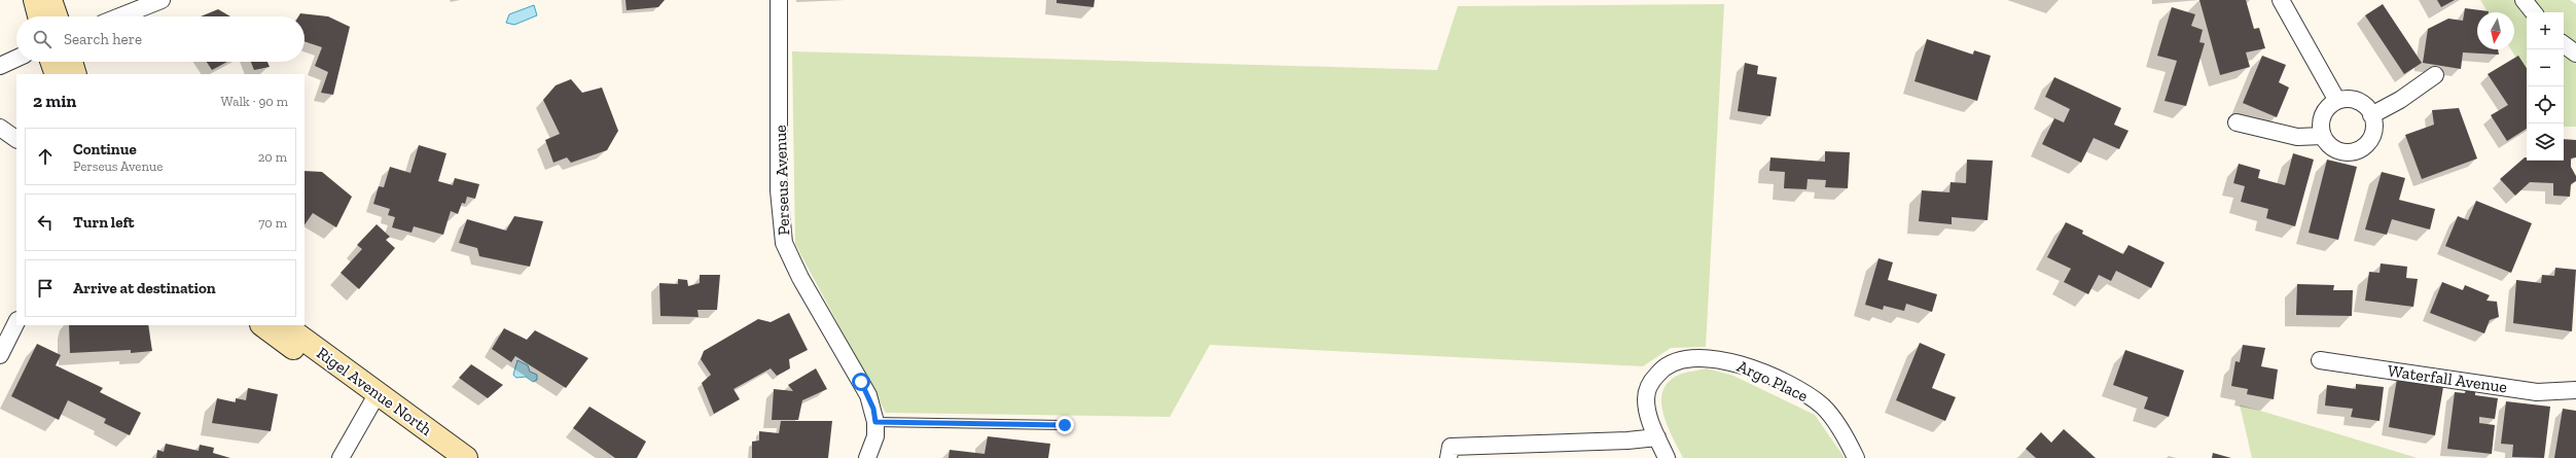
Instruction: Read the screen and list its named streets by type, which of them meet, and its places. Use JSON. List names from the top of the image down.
{
  "streets": {
    "main road": ["Rigel Avenue North"],
    "street": ["Perseus Avenue", "Waterfall Avenue", "Argo Place"]
  },
  "north": "bottom",
  "page": {
    "map_buttons": ["+", "−"],
    "search": "Search here",
    "heading": ["2 min", "Walk · 90 m"],
    "list": [
      ["Continue", "Perseus Avenue", "20 m"],
      ["Turn left", "70 m"],
      "Arrive at destination"
    ]
  }
}
